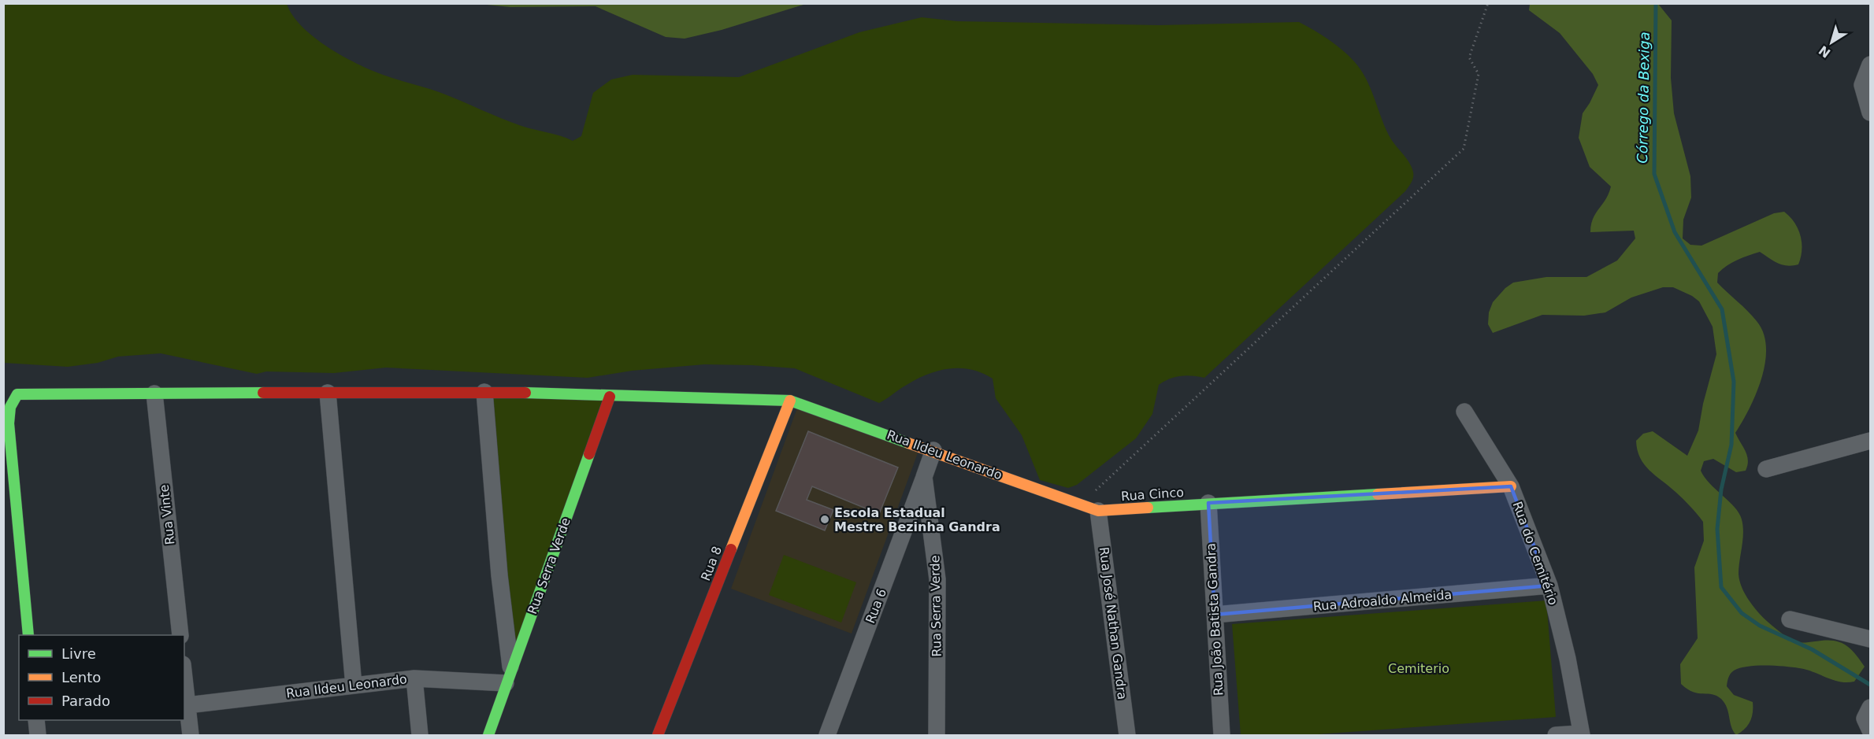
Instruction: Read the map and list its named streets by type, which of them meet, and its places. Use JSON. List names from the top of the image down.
{
  "streets": {
    "street": [
      "Rua Ildeu Leonardo",
      "Rua Cinco",
      "Rua Vinte",
      "Rua do Cemitério",
      "Rua 8",
      "Rua Serra Verde",
      "Rua Adroaldo Almeida",
      "Rua 6",
      "Rua João Batista Gandra",
      "Rua José Nathan Gandra"
    ]
  },
  "crossings": [
    ["Rua Ildeu Leonardo", "Rua Cinco"],
    ["Rua Ildeu Leonardo", "Rua Vinte"],
    ["Rua Ildeu Leonardo", "Rua 8"],
    ["Rua Ildeu Leonardo", "Rua Serra Verde"],
    ["Rua Ildeu Leonardo", "Rua José Nathan Gandra"],
    ["Rua Cinco", "Rua do Cemitério"],
    ["Rua Cinco", "Rua João Batista Gandra"],
    ["Rua Cinco", "Rua José Nathan Gandra"],
    ["Rua do Cemitério", "Rua Adroaldo Almeida"],
    ["Rua Serra Verde", "Rua 6"],
    ["Rua Adroaldo Almeida", "Rua João Batista Gandra"]
  ],
  "water": ["Córrego da Bexiga"],
  "parks": ["Cemiterio"],
  "places": ["Escola Estadual Mestre Bezinha Gandra"],
  "legend": ["Livre", "Lento", "Parado"],
  "north": "bottom left"
}
